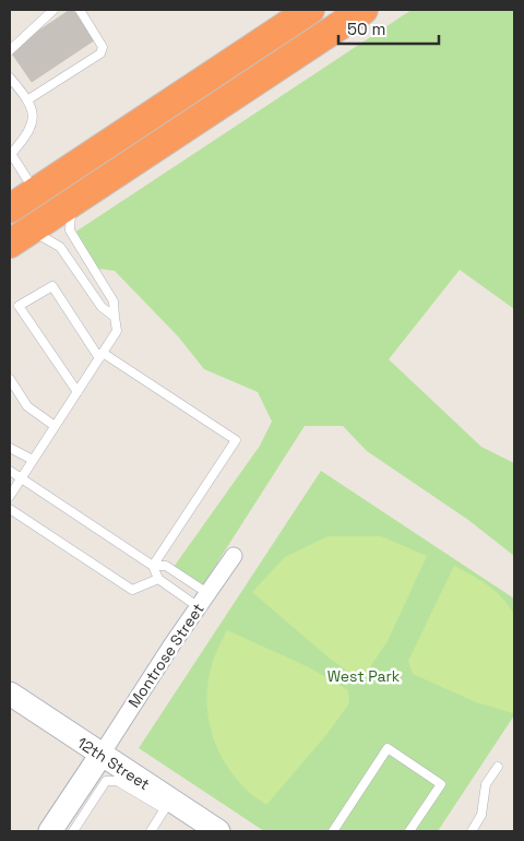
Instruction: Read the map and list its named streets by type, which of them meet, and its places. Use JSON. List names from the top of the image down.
{
  "streets": {
    "main road": ["12th Street"],
    "street": ["Montrose Street"]
  },
  "crossings": [
    ["Montrose Street", "12th Street"]
  ],
  "parks": ["West Park"],
  "scale_bar": "50 m"
}
